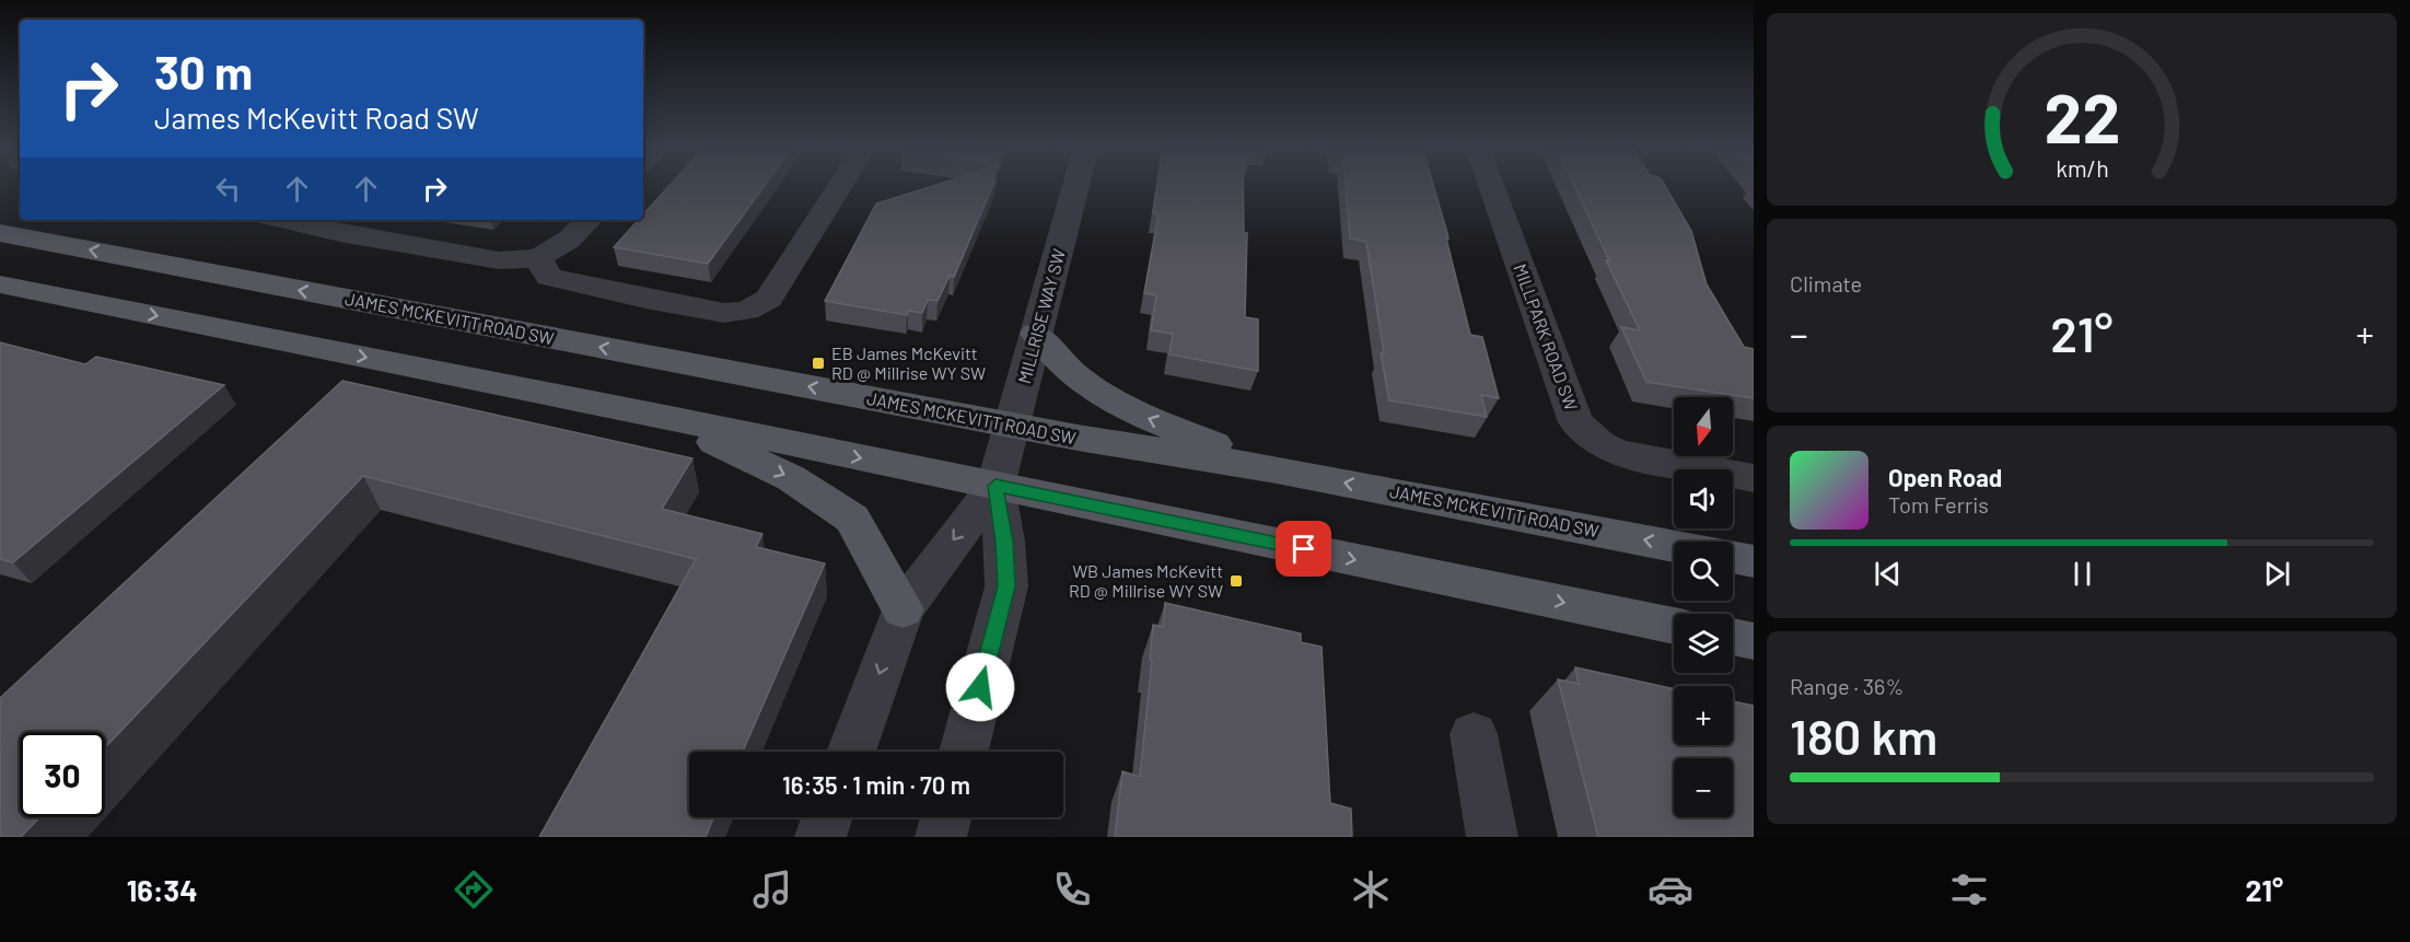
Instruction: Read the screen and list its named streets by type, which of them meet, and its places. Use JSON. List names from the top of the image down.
{
  "streets": {
    "main road": ["JAMES MCKEVITT ROAD SW"],
    "street": ["MILLRISE WAY SW", "MILLPARK ROAD SW"]
  },
  "crossings": [
    ["MILLRISE WAY SW", "JAMES MCKEVITT ROAD SW"]
  ],
  "places": {
    "transit": ["EB James McKevitt RD @ Millrise WY SW", "WB James McKevitt RD @ Millrise WY SW"]
  },
  "north": "bottom",
  "page": {
    "turn": ["30 m", "James McKevitt Road SW"],
    "tile": [
      "Climate",
      ["Range · 36%", "180 km"]
    ],
    "heat": ["−", "21°", "+"],
    "map_buttons": ["+", "−"],
    "song": ["Open Road", "Tom Ferris"],
    "limit": "30",
    "trip": "16:35 · 1 min · 70 m",
    "tabs": ["16:34", "21°"],
    "gauge": ["22", "km/h"]
  }
}
